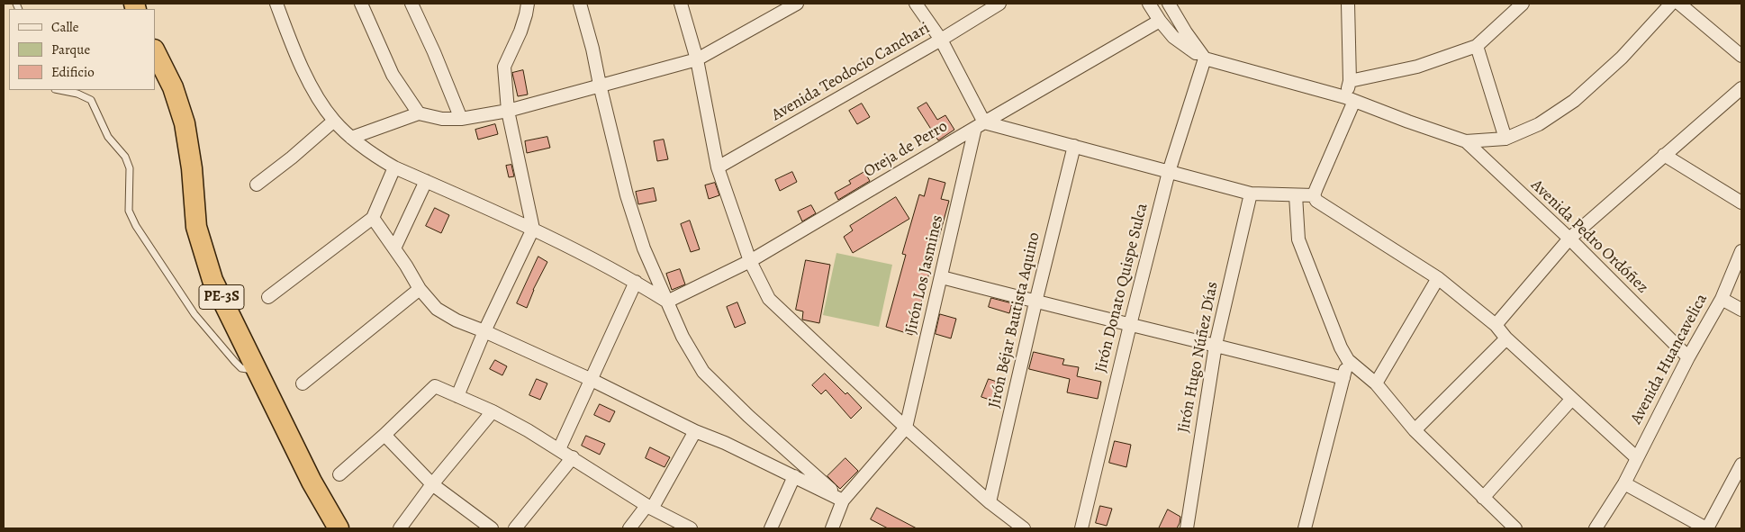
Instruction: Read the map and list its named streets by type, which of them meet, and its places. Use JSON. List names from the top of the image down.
{
  "streets": {
    "highway": ["PE-3S"],
    "street": [
      "Avenida Teodocio Canchari",
      "Oreja de Perro",
      "Avenida Pedro Ordóñez",
      "Jirón Los Jasmines",
      "Jirón Donato Quispe Sulca",
      "Jirón Béjar Bautista Aquino",
      "Jirón Hugo Núñez Días",
      "Avenida Huancavelica"
    ]
  },
  "crossings": [
    ["Oreja de Perro", "Jirón Los Jasmines"],
    ["Avenida Pedro Ordóñez", "Avenida Huancavelica"]
  ],
  "legend": ["Calle", "Parque", "Edificio"]
}
